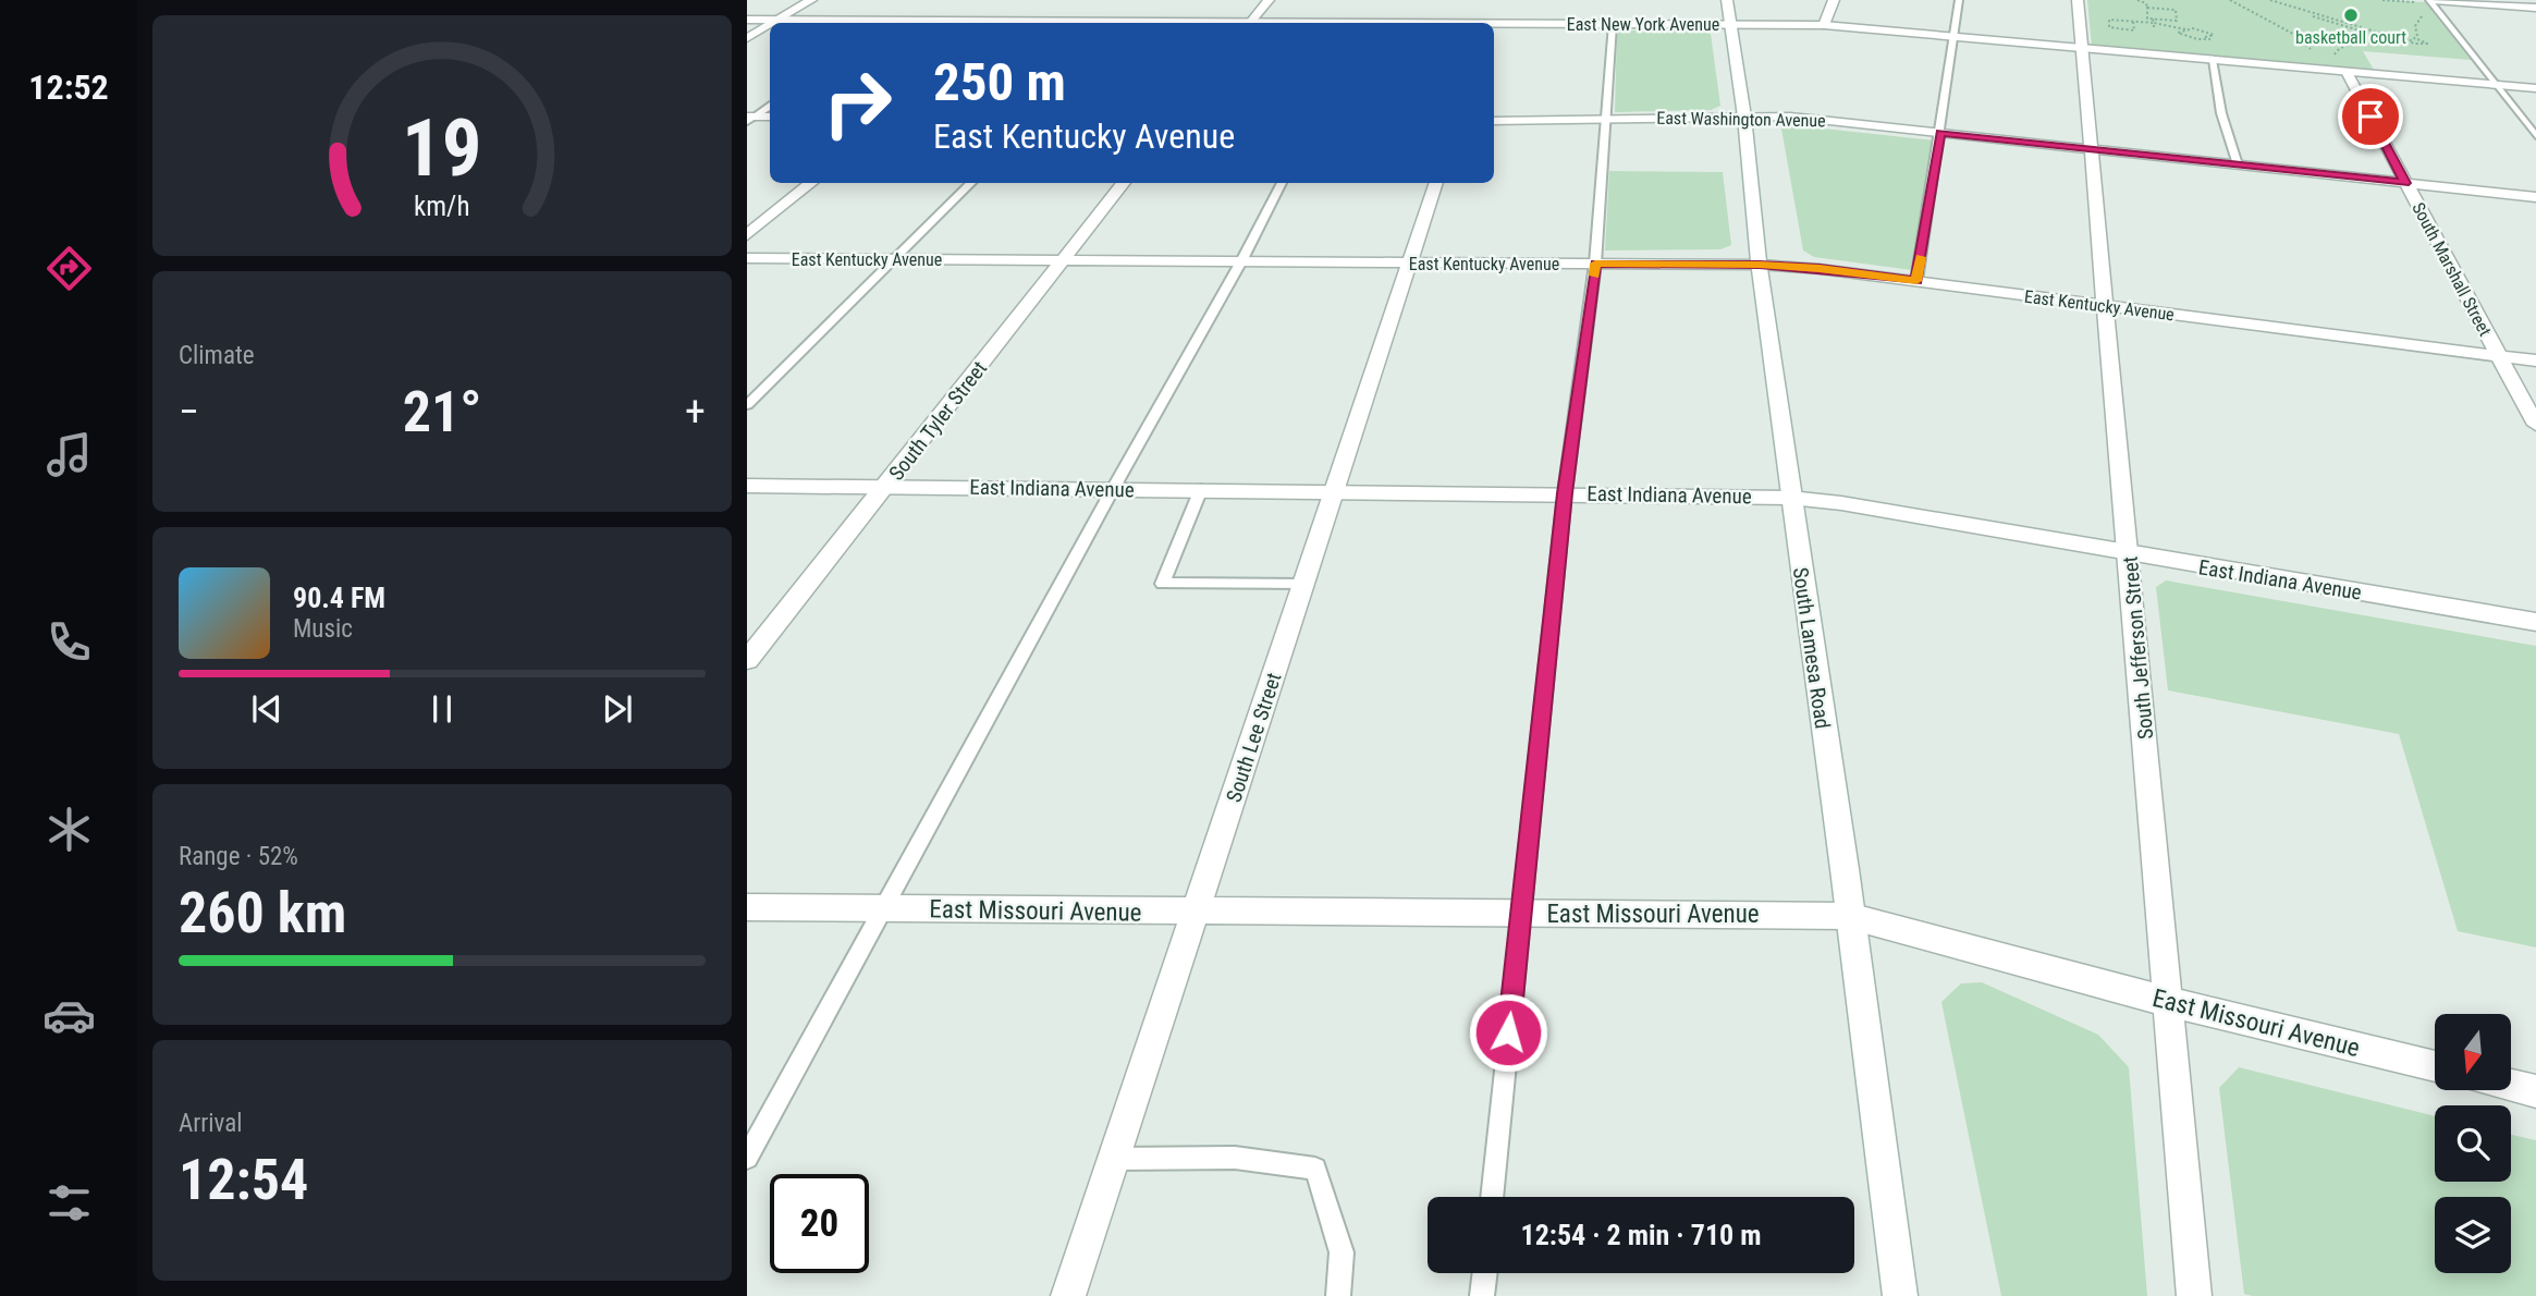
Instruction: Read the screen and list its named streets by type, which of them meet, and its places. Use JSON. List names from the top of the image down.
{
  "streets": {
    "street": [
      "East New York Avenue",
      "East Washington Avenue",
      "East Kentucky Avenue",
      "South Marshall Street",
      "South Tyler Street",
      "East Indiana Avenue",
      "South Lamesa Road",
      "South Jefferson Street",
      "South Lee Street",
      "East Missouri Avenue"
    ]
  },
  "crossings": [
    ["East New York Avenue", "South Marshall Street"],
    ["East New York Avenue", "South Lamesa Road"],
    ["East New York Avenue", "South Jefferson Street"],
    ["East Washington Avenue", "South Marshall Street"],
    ["East Washington Avenue", "South Lamesa Road"],
    ["East Washington Avenue", "South Jefferson Street"],
    ["East Kentucky Avenue", "South Marshall Street"],
    ["East Kentucky Avenue", "South Tyler Street"],
    ["East Kentucky Avenue", "South Lamesa Road"],
    ["East Kentucky Avenue", "South Jefferson Street"],
    ["East Kentucky Avenue", "South Lee Street"],
    ["South Tyler Street", "East Indiana Avenue"],
    ["East Indiana Avenue", "South Lamesa Road"],
    ["East Indiana Avenue", "South Jefferson Street"],
    ["East Indiana Avenue", "South Lee Street"],
    ["South Lamesa Road", "East Missouri Avenue"],
    ["South Jefferson Street", "East Missouri Avenue"],
    ["South Lee Street", "East Missouri Avenue"]
  ],
  "places": ["basketball court"],
  "north": "bottom",
  "page": {
    "tabs": "12:52",
    "turn": ["250 m", "East Kentucky Avenue"],
    "tile": [
      "Climate",
      ["Range · 52%", "260 km"],
      ["Arrival", "12:54"]
    ],
    "heat": ["−", "21°", "+"],
    "song": ["90.4 FM", "Music"],
    "limit": "20",
    "trip": "12:54 · 2 min · 710 m",
    "gauge": ["19", "km/h"]
  }
}
